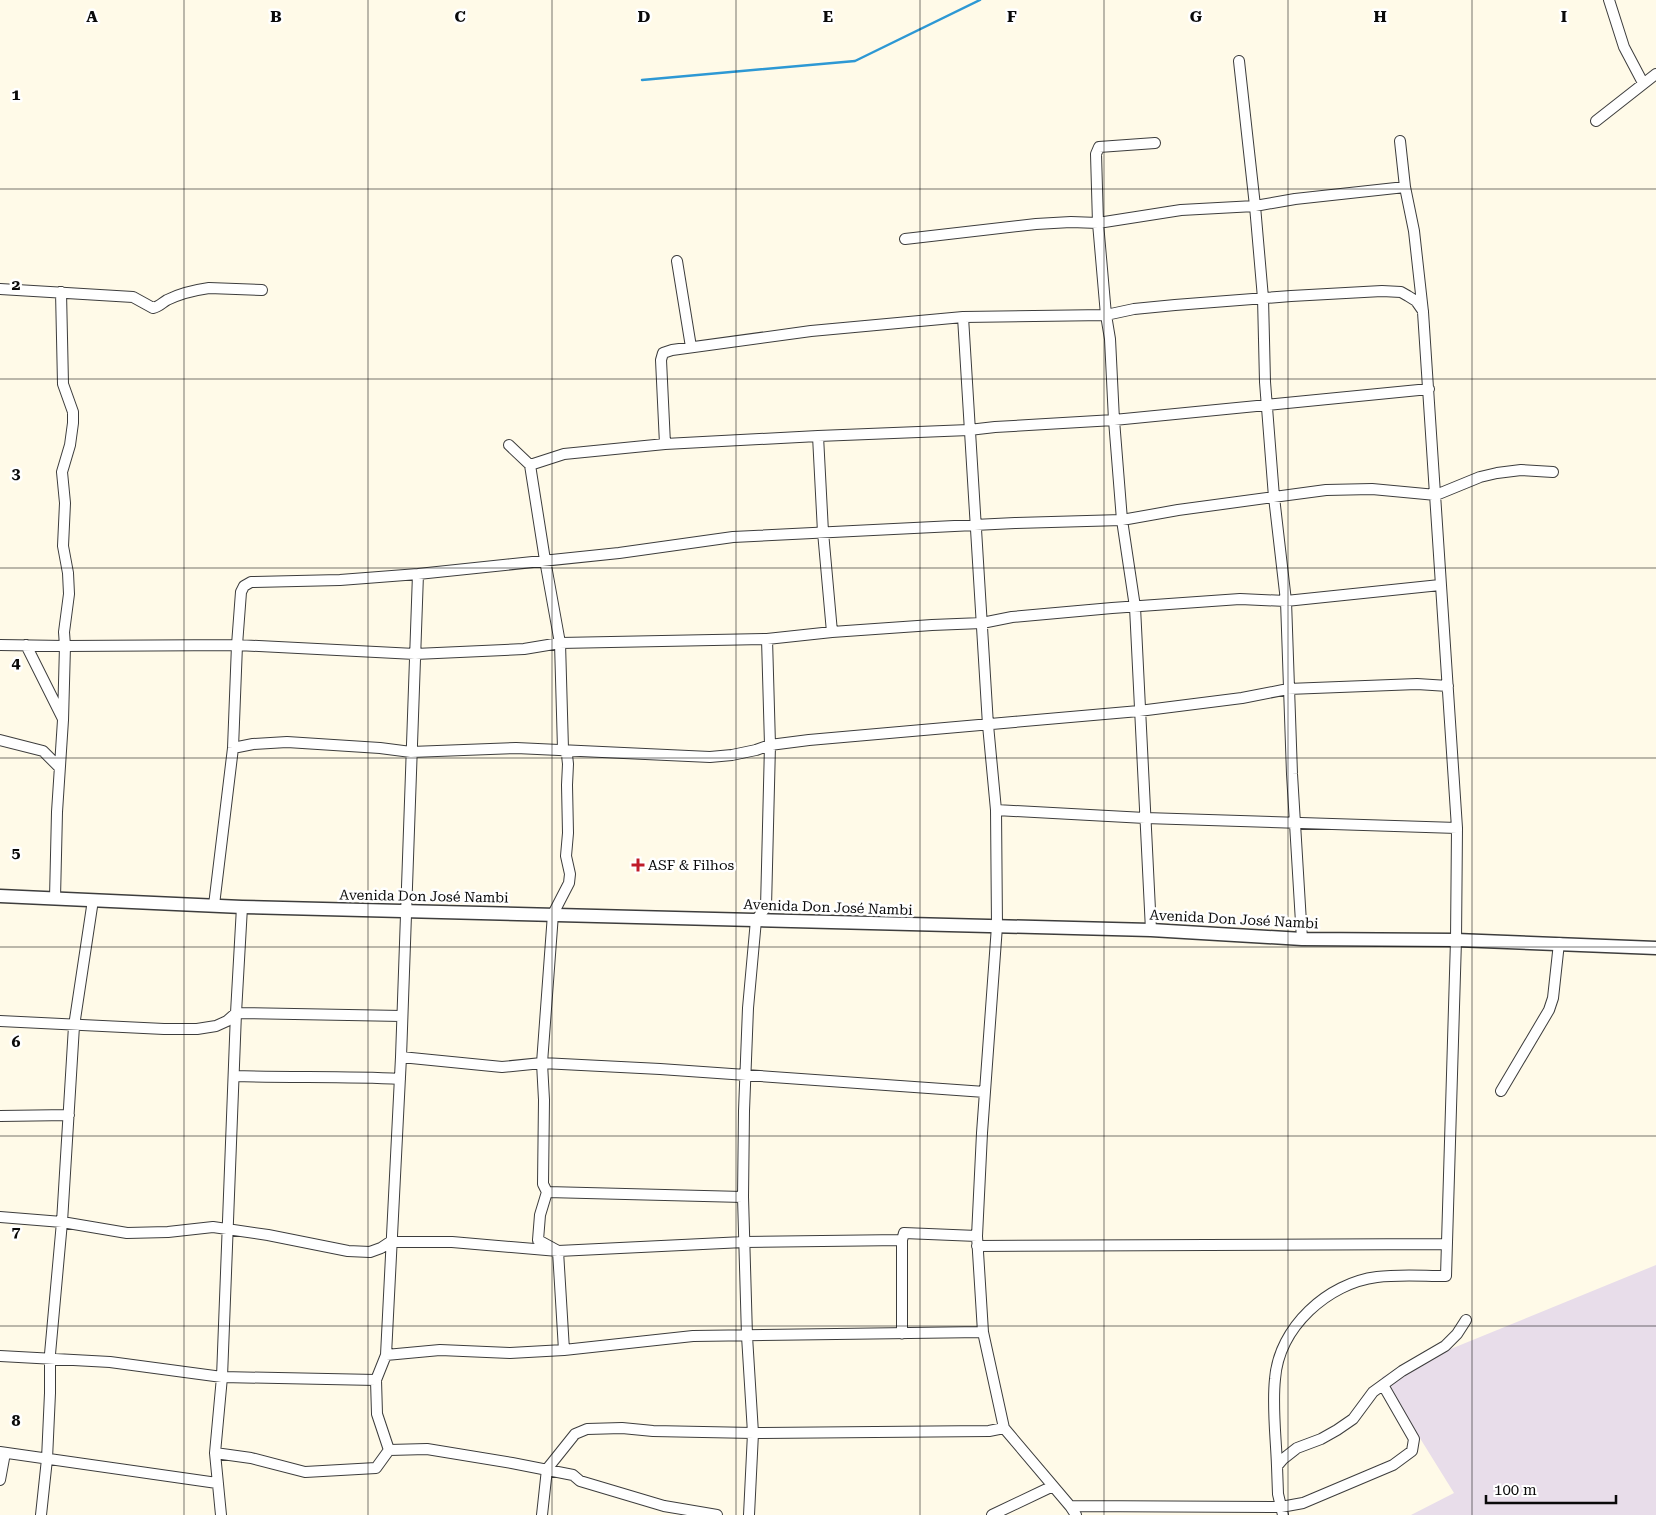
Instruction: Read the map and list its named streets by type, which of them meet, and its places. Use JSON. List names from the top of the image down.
{
  "streets": {
    "street": ["Avenida Don José Nambi"]
  },
  "places": {
    "health": ["ASF & Filhos"]
  },
  "scale_bar": "100 m",
  "grid": {
    "columns": [
      "A",
      "B",
      "C",
      "D",
      "E",
      "F",
      "G",
      "H",
      "I"
    ],
    "rows": [
      "1",
      "2",
      "3",
      "4",
      "5",
      "6",
      "7",
      "8"
    ]
  }
}
